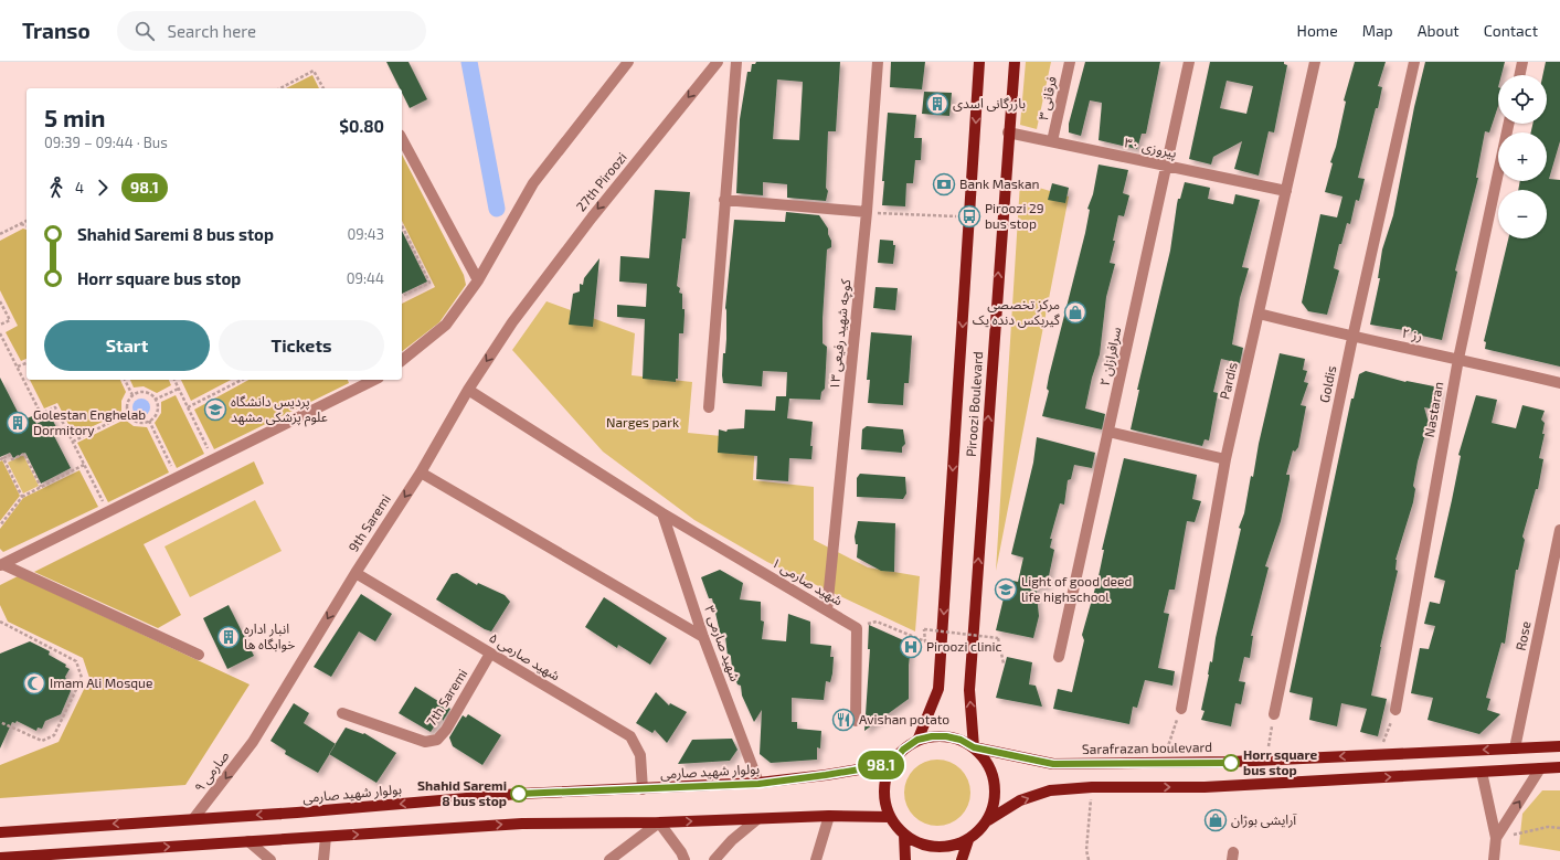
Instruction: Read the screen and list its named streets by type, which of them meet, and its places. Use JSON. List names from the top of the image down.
{
  "streets": {
    "main road": ["Piroozi Boulevard", "Sarafrazan boulevard", "بولوار شهید صارمی"],
    "street": [
      "فرقانی ۳",
      "پیروزی ۳۰",
      "27th Piroozi",
      "کوچه شهید رفیعی ۱۳",
      "رز ۲",
      "سرافرازان ۲",
      "Pardis",
      "Goldis",
      "Nastaran",
      "9th Saremi",
      "شهید صارمی ۱",
      "Rose",
      "شهید صارمی ۳",
      "شهید صارمی ۵",
      "7th Saremi",
      "صارمی ۹"
    ]
  },
  "crossings": [
    ["فرقانی ۳", "پیروزی ۳۰"],
    ["پیروزی ۳۰", "سرافرازان ۲"],
    ["پیروزی ۳۰", "Pardis"],
    ["پیروزی ۳۰", "Piroozi Boulevard"],
    ["27th Piroozi", "9th Saremi"],
    ["کوچه شهید رفیعی ۱۳", "شهید صارمی ۱"],
    ["رز ۲", "Pardis"],
    ["رز ۲", "Goldis"],
    ["رز ۲", "Nastaran"],
    ["Piroozi Boulevard", "Sarafrazan boulevard"],
    ["Piroozi Boulevard", "بولوار شهید صارمی"],
    ["9th Saremi", "شهید صارمی ۱"],
    ["9th Saremi", "شهید صارمی ۵"],
    ["9th Saremi", "صارمی ۹"],
    ["شهید صارمی ۱", "شهید صارمی ۳"],
    ["Rose", "Sarafrazan boulevard"],
    ["شهید صارمی ۳", "بولوار شهید صارمی"],
    ["شهید صارمی ۵", "7th Saremi"],
    ["شهید صارمی ۵", "صارمی ۹"],
    ["شهید صارمی ۵", "بولوار شهید صارمی"],
    ["Sarafrazan boulevard", "بولوار شهید صارمی"],
    ["صارمی ۹", "بولوار شهید صارمی"]
  ],
  "one_way": ["صارمی ۹"],
  "parks": ["Narges park"],
  "places": {
    "building": ["بازرگانی اسدی", "Golestan Enghelab Dormitory", "انبار اداره خوابگاه ها"],
    "bank": ["Bank Maskan"],
    "bus stop": ["Piroozi 29 bus stop"],
    "shop": ["مرکز تخصصی گیربکس دنده یک", "آرایشی بوژان"],
    "school or university": ["پردیس دانشگاه علوم پزشکی مشهد", "Light of good deed life highschool"],
    "hospital": ["Piroozi clinic"],
    "mosque": ["Imam Ali Mosque"],
    "restaurant": ["Avishan potato"],
    "other": ["Horr square bus stop", "Shahid Saremi 8 bus stop"]
  },
  "lines": ["bus line 98.1"],
  "page": {
    "header": "Transo",
    "search": "Search here",
    "nav": [
      "Home",
      "Map",
      "About",
      "Contact"
    ],
    "on_map": "98.1",
    "map_buttons": ["+", "−"],
    "heading": ["5 min", "09:39 – 09:44 · Bus", "$0.80"],
    "legs": ["4", "98.1"],
    "list": [
      {
        "name": "Shahid Saremi 8 bus stop",
        "value": "09:43"
      },
      {
        "name": "Horr square bus stop",
        "value": "09:44"
      }
    ],
    "buttons": ["Start", "Tickets"]
  }
}
